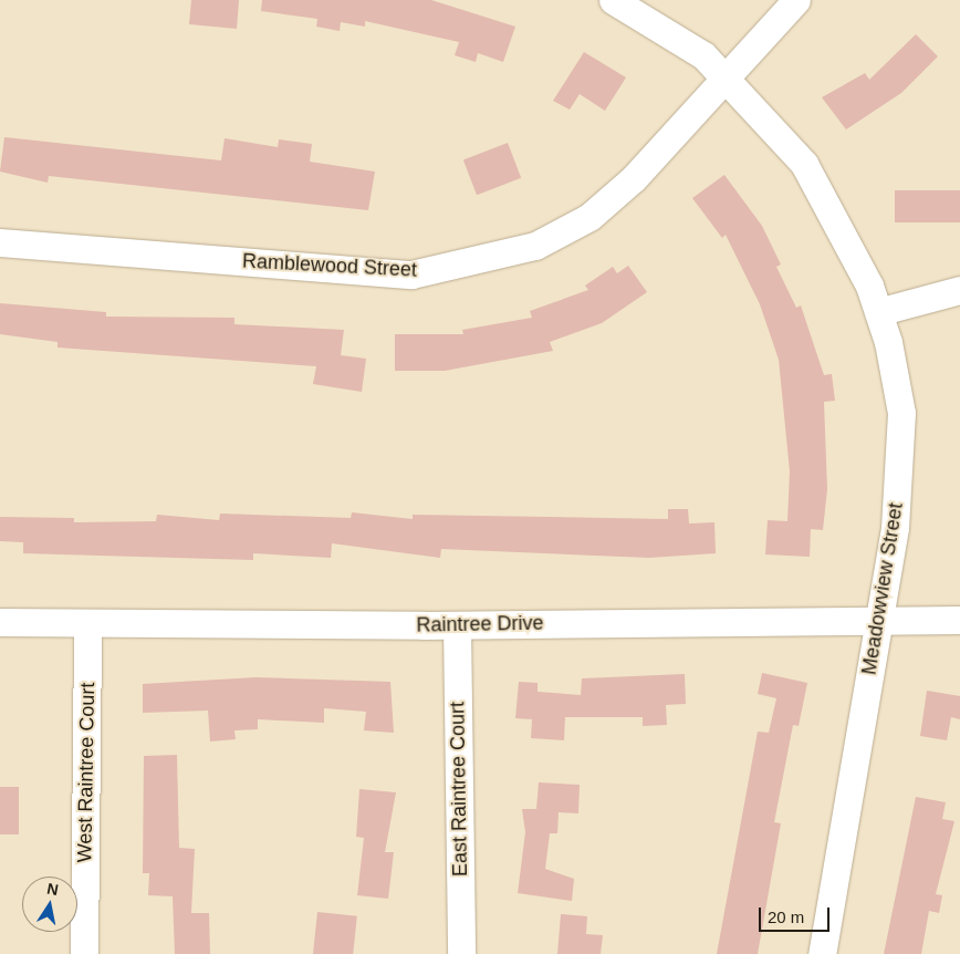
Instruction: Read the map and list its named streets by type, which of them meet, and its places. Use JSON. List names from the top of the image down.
{
  "streets": {
    "street": [
      "Ramblewood Street",
      "Meadowview Street",
      "Raintree Drive",
      "West Raintree Court",
      "East Raintree Court"
    ]
  },
  "crossings": [
    ["Ramblewood Street", "Meadowview Street"],
    ["Meadowview Street", "Raintree Drive"],
    ["Raintree Drive", "West Raintree Court"],
    ["Raintree Drive", "East Raintree Court"]
  ],
  "scale_bar": "20 m",
  "north": "top"
}
